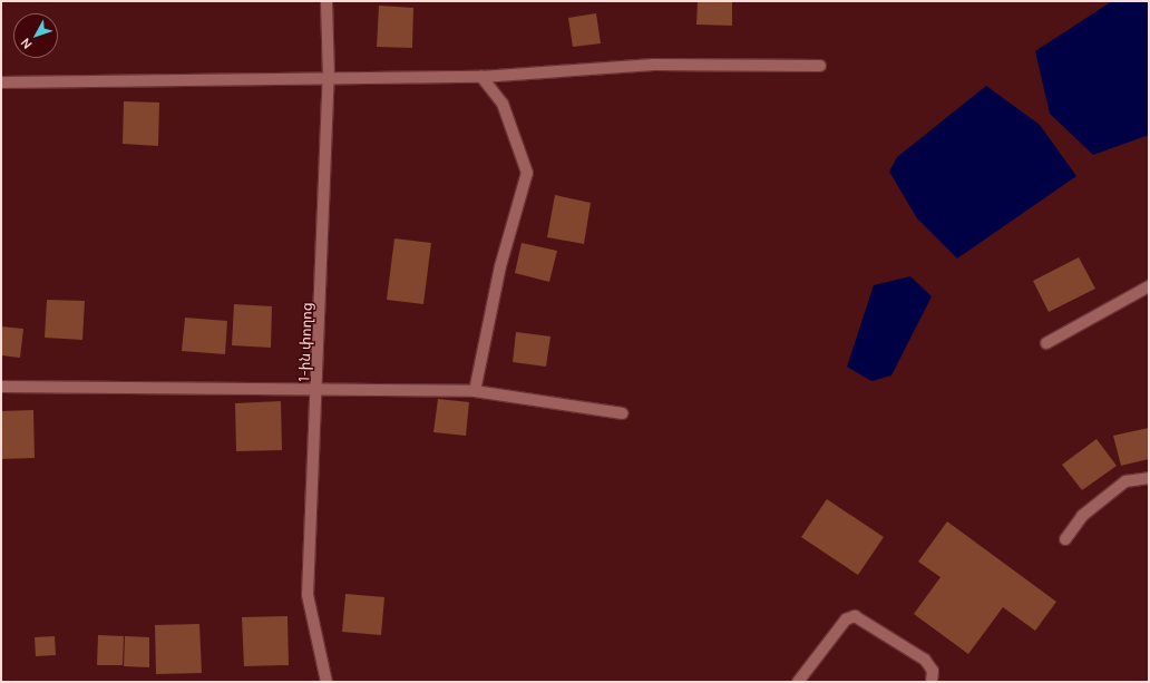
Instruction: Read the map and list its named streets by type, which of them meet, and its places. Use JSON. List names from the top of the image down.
{
  "streets": {
    "street": ["1-ին փողոց"]
  },
  "north": "bottom left"
}
